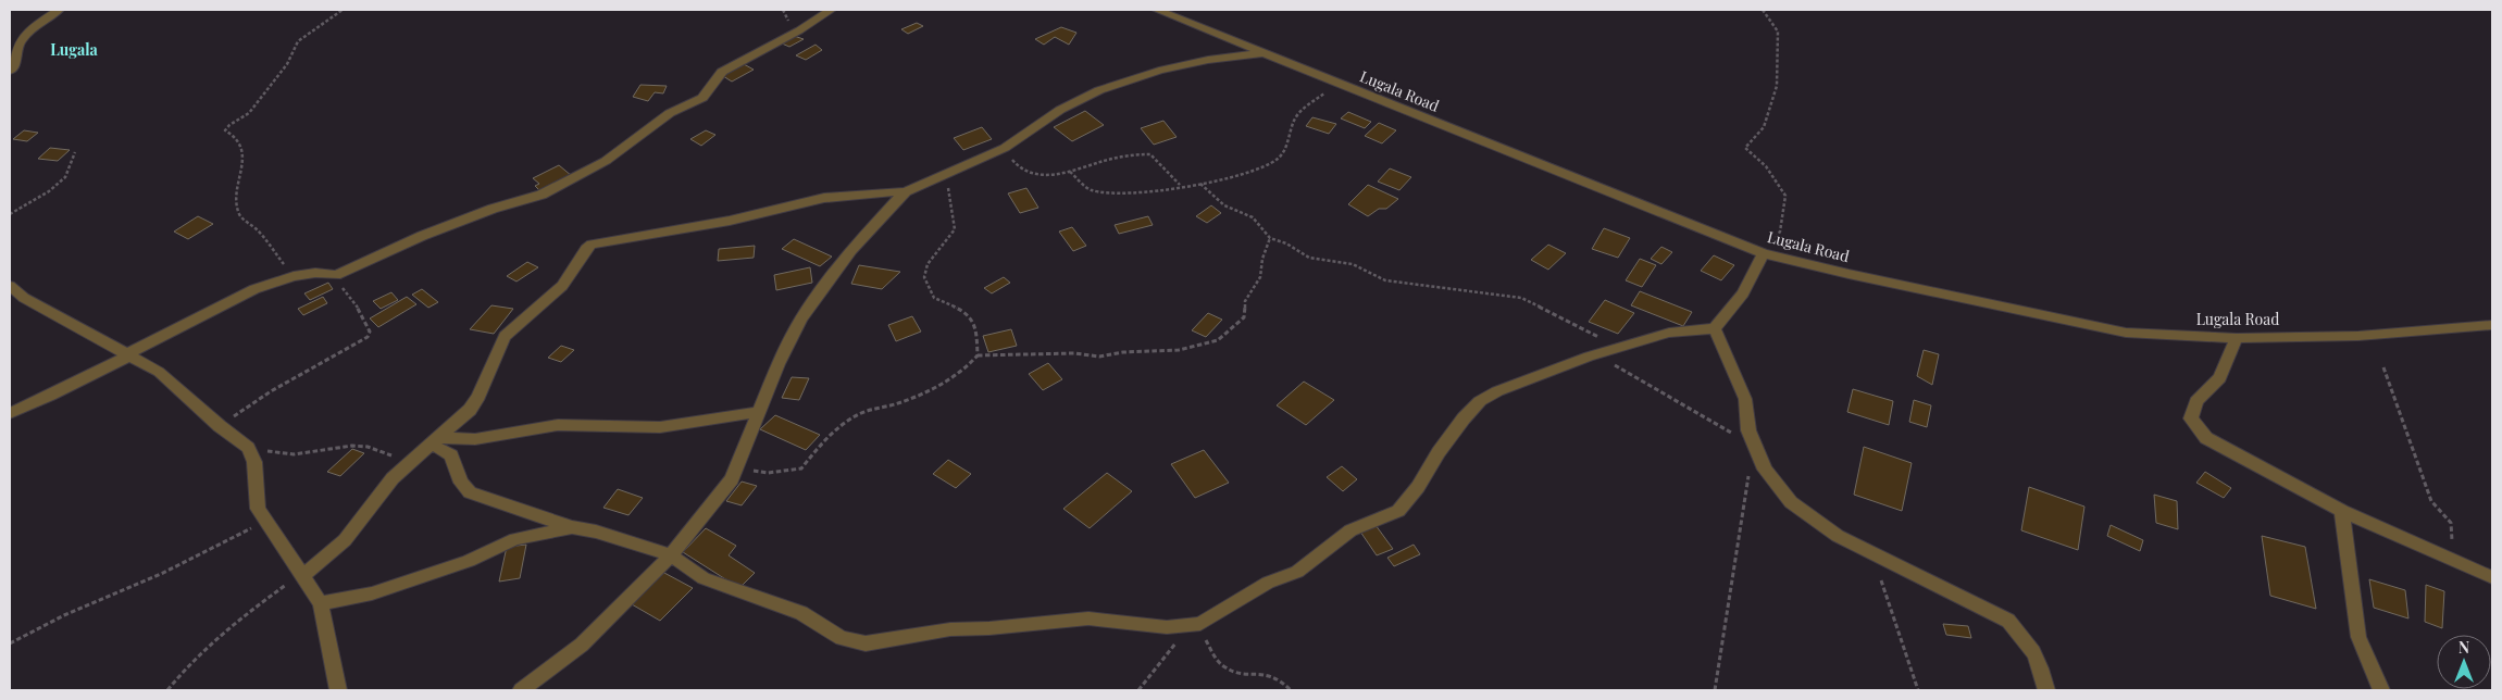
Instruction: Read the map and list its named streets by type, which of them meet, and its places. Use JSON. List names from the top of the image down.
{
  "streets": {
    "street": ["Lugala Road"]
  },
  "districts": ["Lugala"],
  "north": "top"
}
